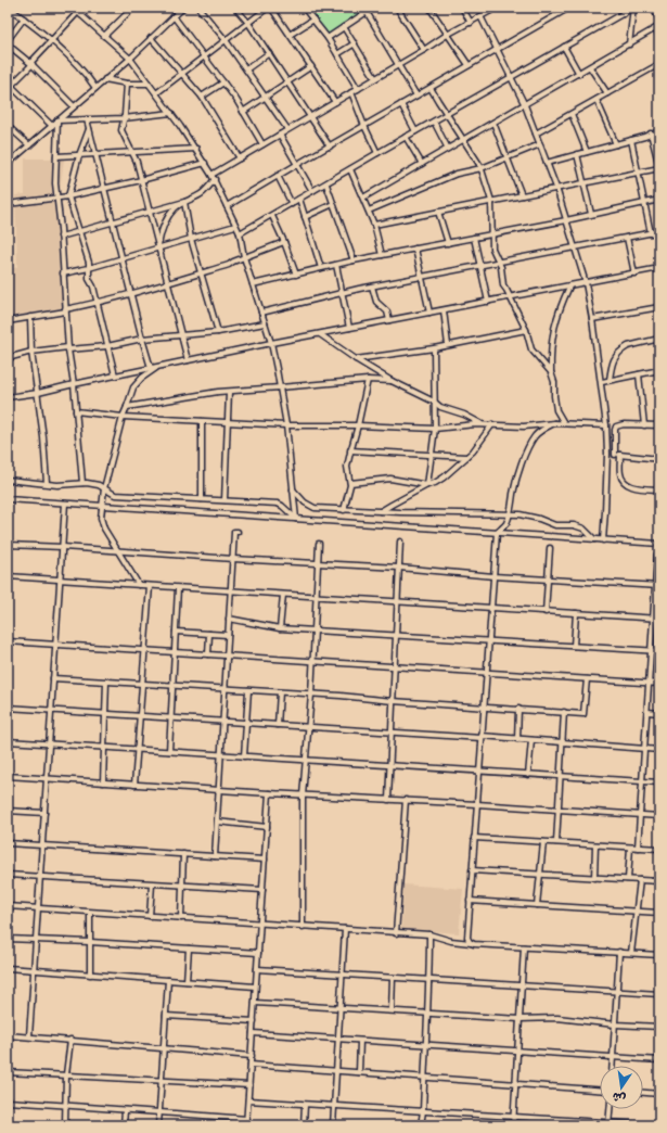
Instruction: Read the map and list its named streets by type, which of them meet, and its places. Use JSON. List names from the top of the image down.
{
  "north": "bottom"
}
